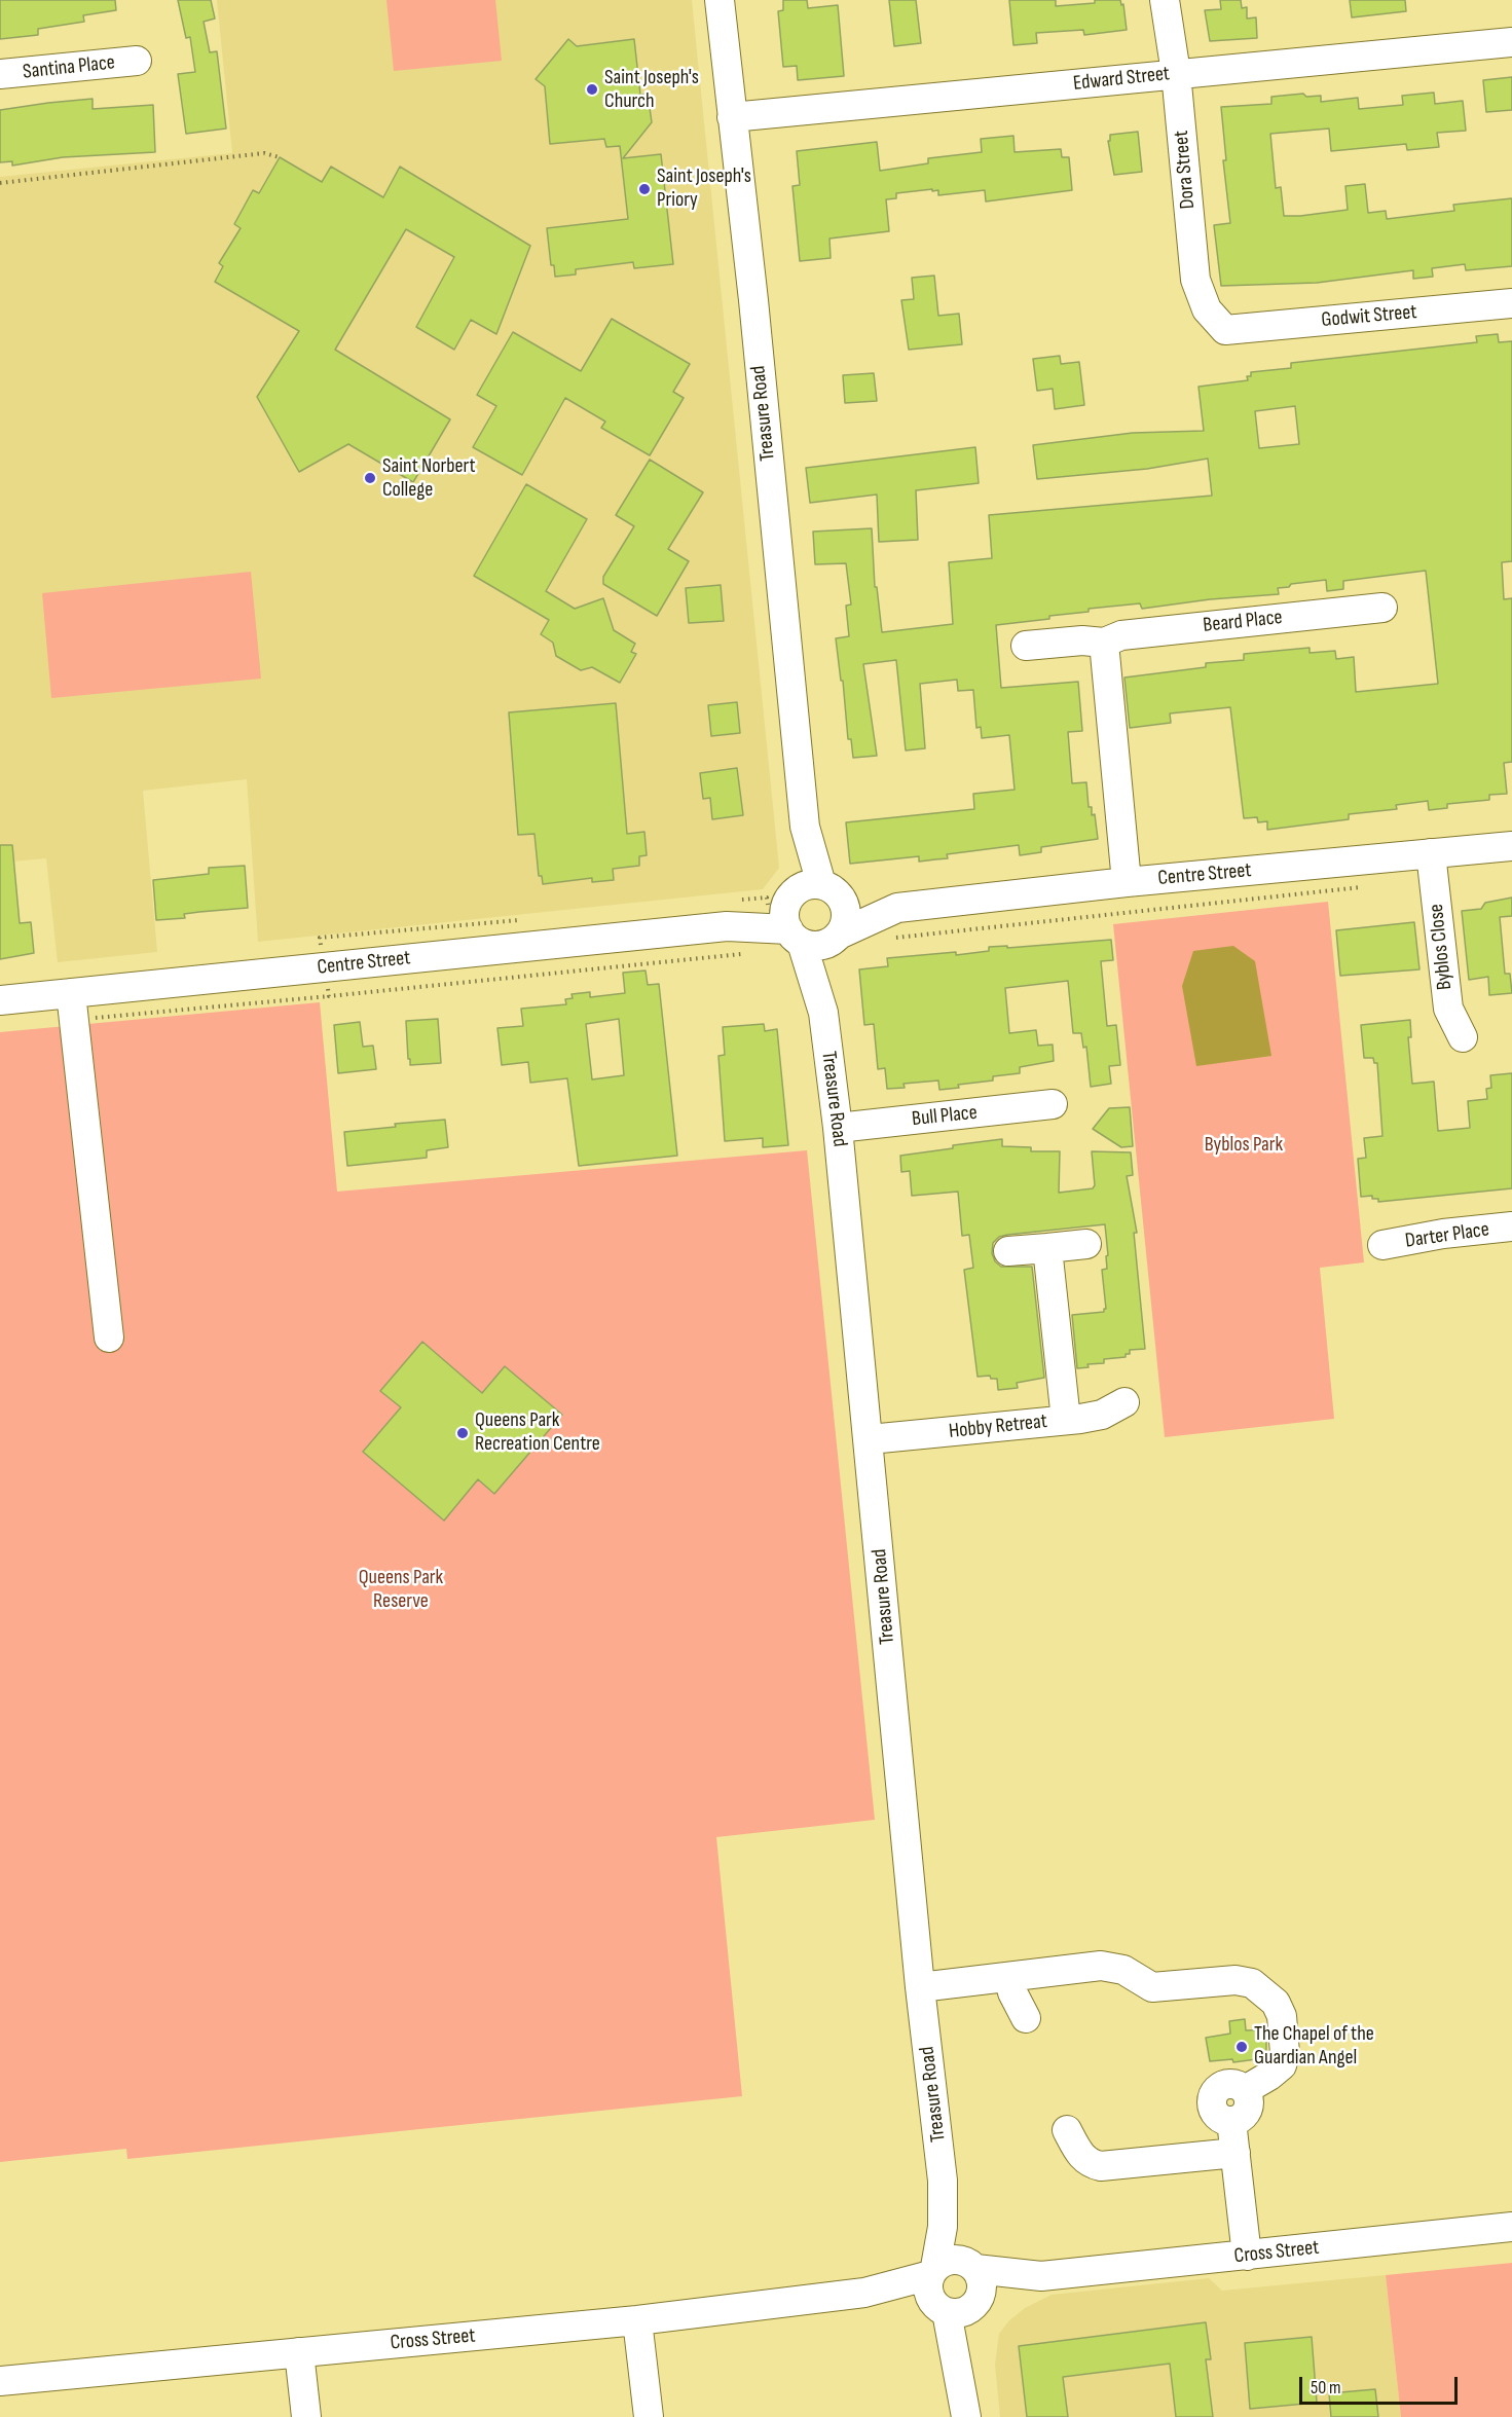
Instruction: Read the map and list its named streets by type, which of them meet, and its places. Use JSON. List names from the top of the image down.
{
  "streets": {
    "street": [
      "Santina Place",
      "Edward Street",
      "Dora Street",
      "Godwit Street",
      "Treasure Road",
      "Beard Place",
      "Centre Street",
      "Byblos Close",
      "Bull Place",
      "Darter Place",
      "Hobby Retreat",
      "Cross Street"
    ]
  },
  "crossings": [
    ["Edward Street", "Dora Street"],
    ["Edward Street", "Treasure Road"],
    ["Dora Street", "Godwit Street"],
    ["Treasure Road", "Centre Street"],
    ["Treasure Road", "Bull Place"],
    ["Treasure Road", "Hobby Retreat"],
    ["Treasure Road", "Cross Street"],
    ["Centre Street", "Byblos Close"]
  ],
  "parks": ["Byblos Park", "Queens Park Reserve"],
  "places": [
    "Saint Joseph's Church",
    "Saint Joseph's Priory",
    "Saint Norbert College",
    "Queens Park Recreation Centre",
    "The Chapel of the Guardian Angel"
  ],
  "scale_bar": "50 m"
}
